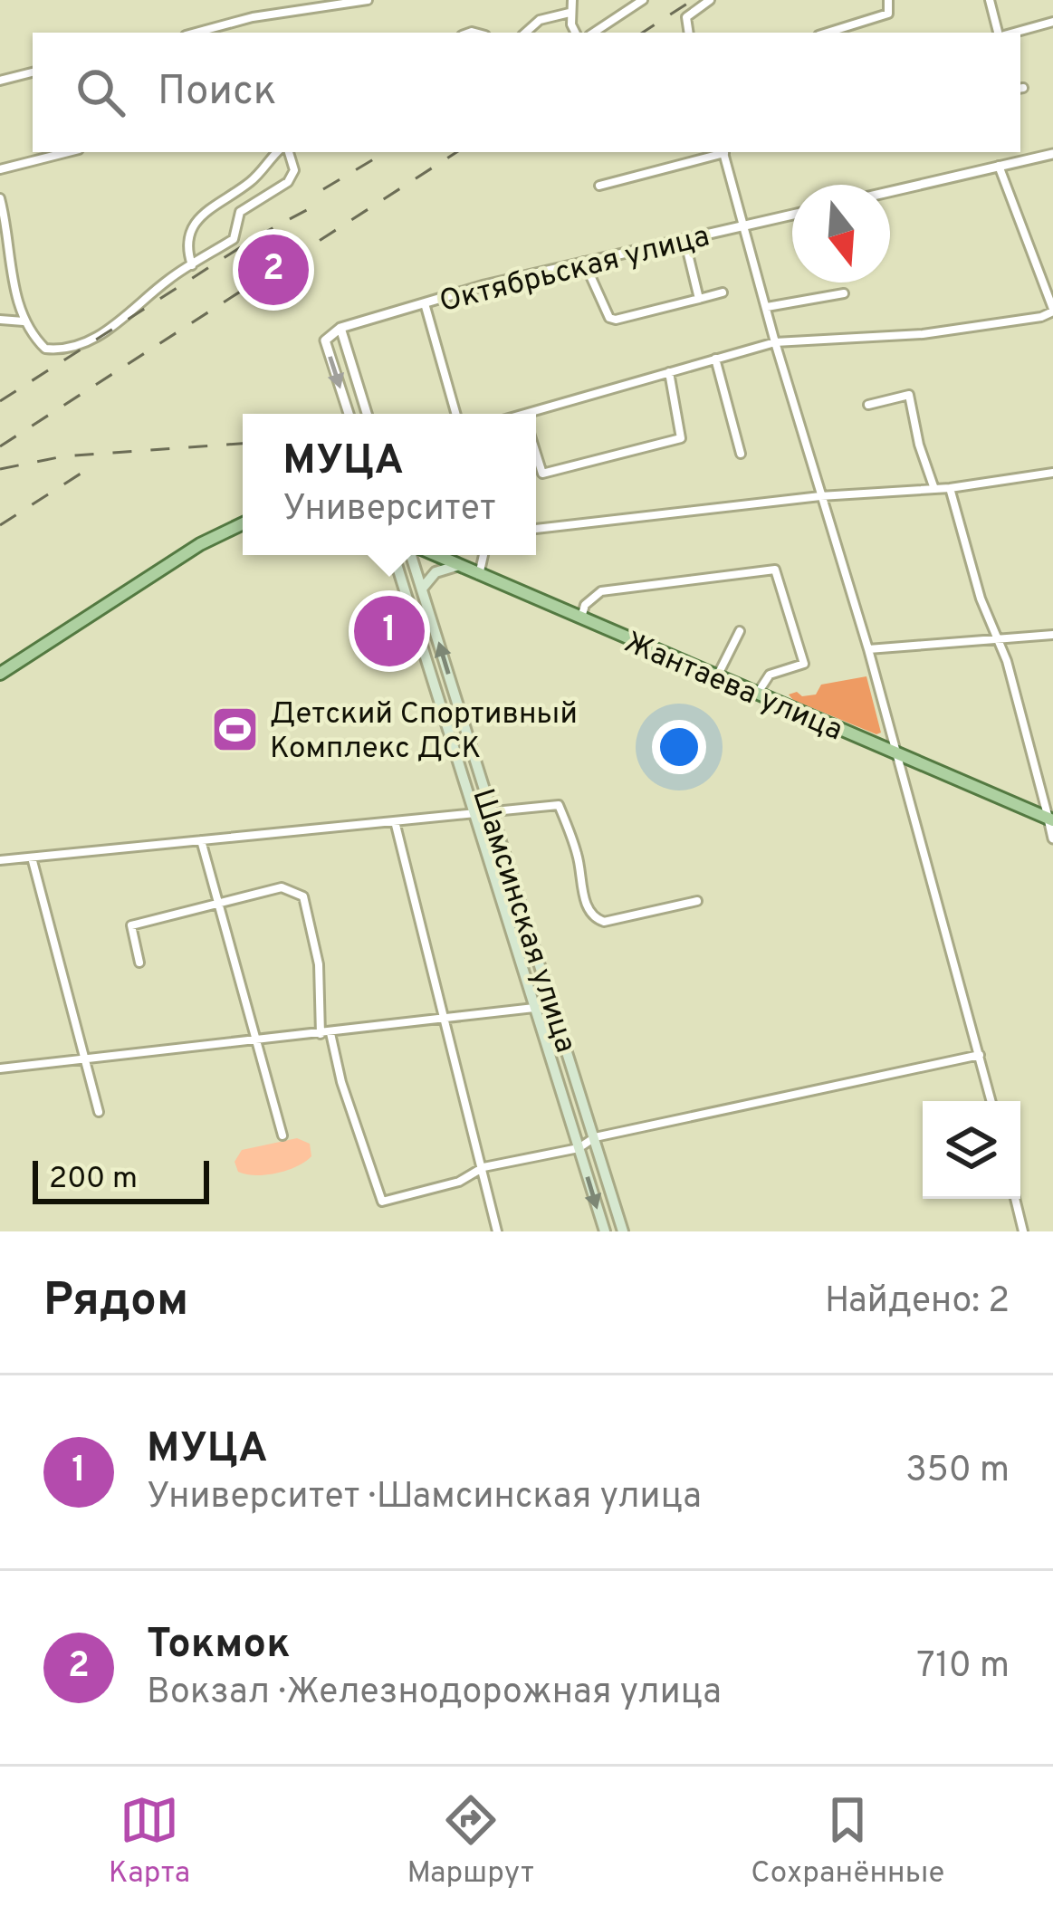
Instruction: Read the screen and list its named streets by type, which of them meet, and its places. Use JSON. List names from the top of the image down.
{
  "streets": {
    "main road": ["Жантаева улица", "Шамсинская улица"],
    "street": ["Октябрьская улица"]
  },
  "places": {
    "sports": ["Детский Спортивный Комплекс ДСК"]
  },
  "scale_bar": "200 m",
  "north": "bottom",
  "page": {
    "search": "Поиск",
    "pins": ["2", "1"],
    "popup": ["МУЦА", "Университет"],
    "scale": "200 m",
    "heading": ["Рядом", "Найдено: 2"],
    "list": [
      {
        "mark": "1",
        "name": "МУЦА",
        "note": "Университет · Шамсинская улица",
        "value": "350 m"
      },
      {
        "mark": "2",
        "name": "Токмок",
        "note": "Вокзал · Железнодорожная улица",
        "value": "710 m"
      }
    ],
    "nav": ["Карта", "Маршрут", "Сохранённые"]
  }
}
